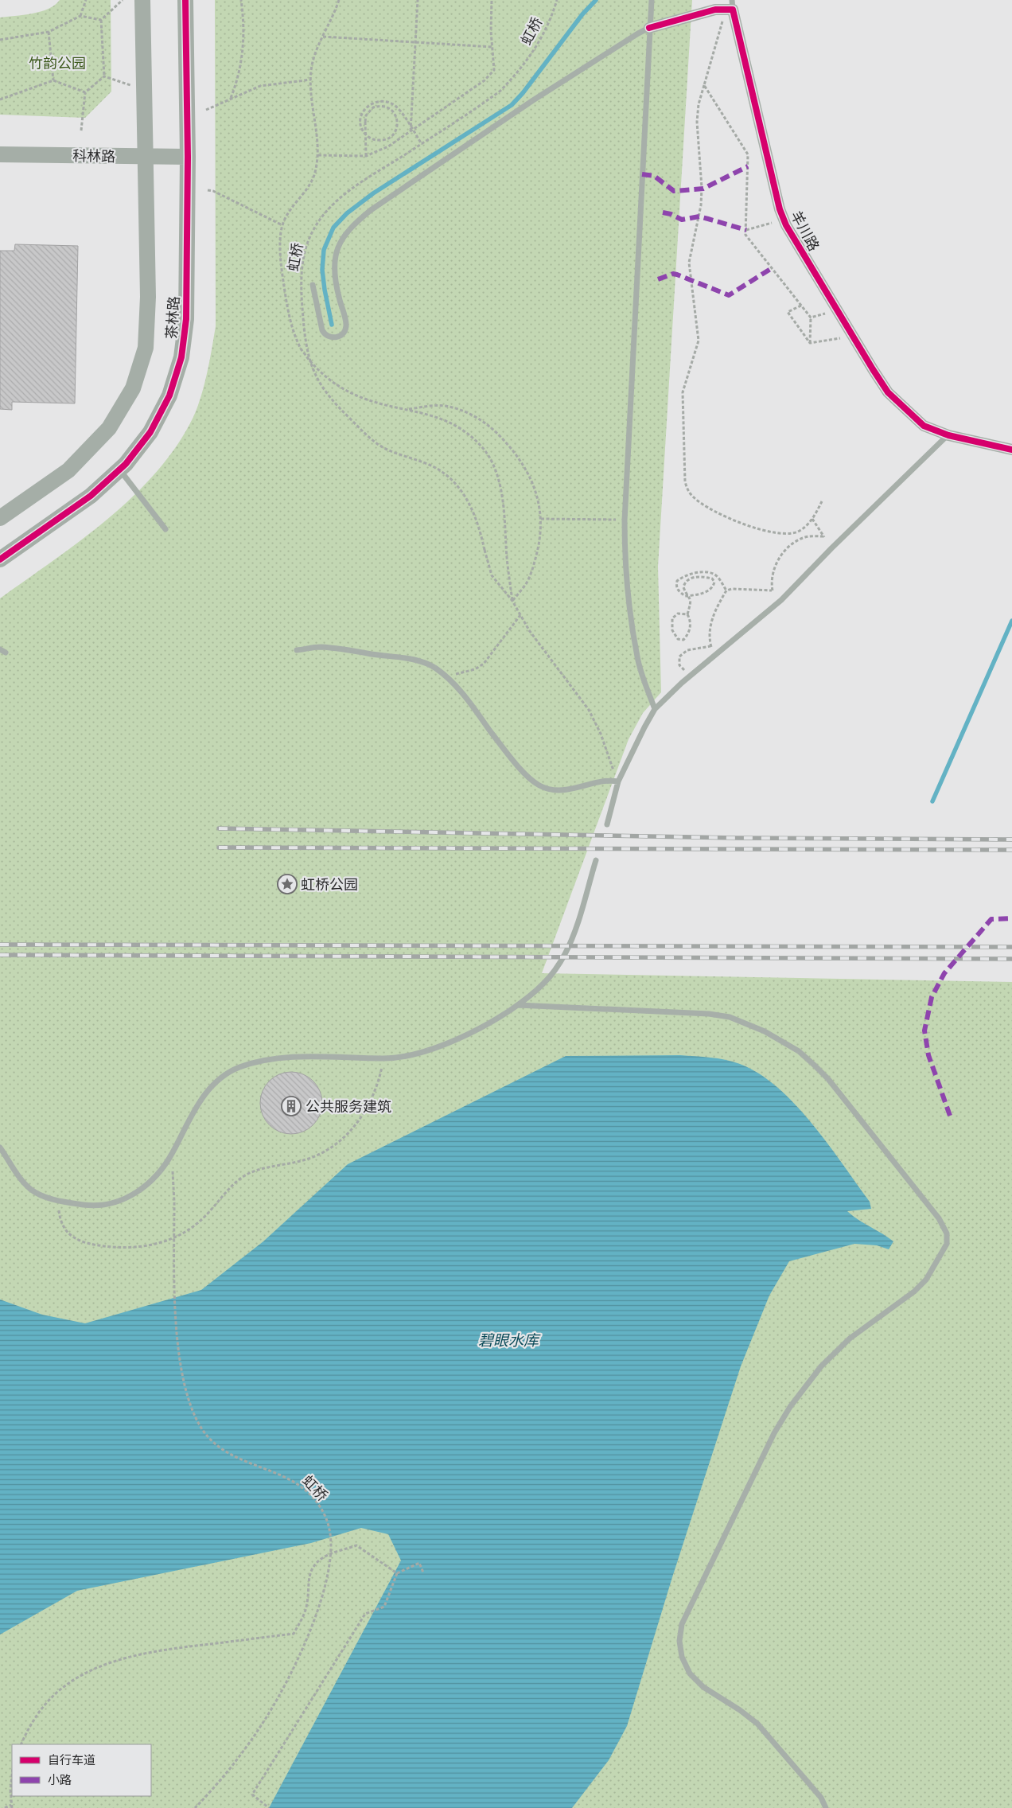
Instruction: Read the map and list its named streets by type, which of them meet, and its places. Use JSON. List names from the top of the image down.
{
  "streets": {
    "street": ["科林路", "羊川路", "茶林路"],
    "path": ["虹桥"]
  },
  "crossings": [
    ["科林路", "茶林路"]
  ],
  "water": ["碧眼水库"],
  "parks": ["竹韵公园"],
  "places": {
    "place": ["虹桥公园"],
    "building": ["公共服务建筑"]
  },
  "legend": ["自行车道", "小路"]
}
